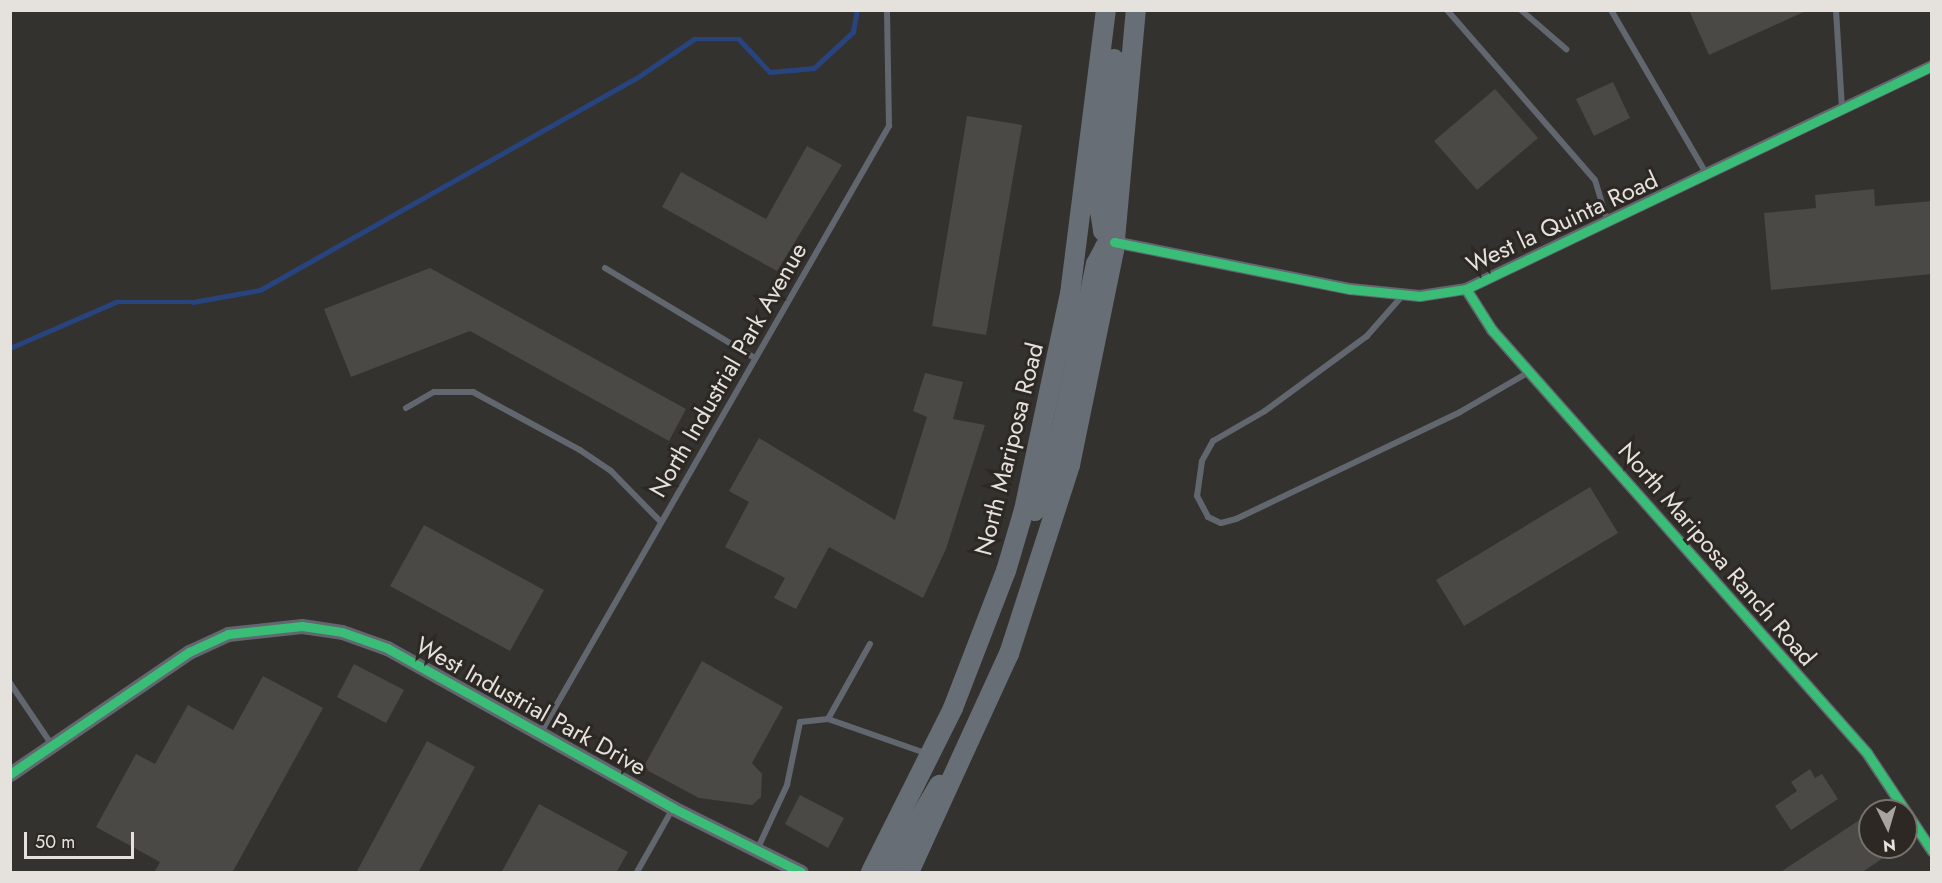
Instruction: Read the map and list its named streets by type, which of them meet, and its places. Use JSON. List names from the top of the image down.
{
  "streets": {
    "highway": ["North Mariposa Road"],
    "street": ["West la Quinta Road", "North Mariposa Ranch Road", "West Industrial Park Drive"],
    "lane": ["North Industrial Park Avenue"]
  },
  "crossings": [
    ["West la Quinta Road", "North Mariposa Ranch Road"],
    ["North Industrial Park Avenue", "West Industrial Park Drive"]
  ],
  "scale_bar": "50 m",
  "north": "bottom"
}
